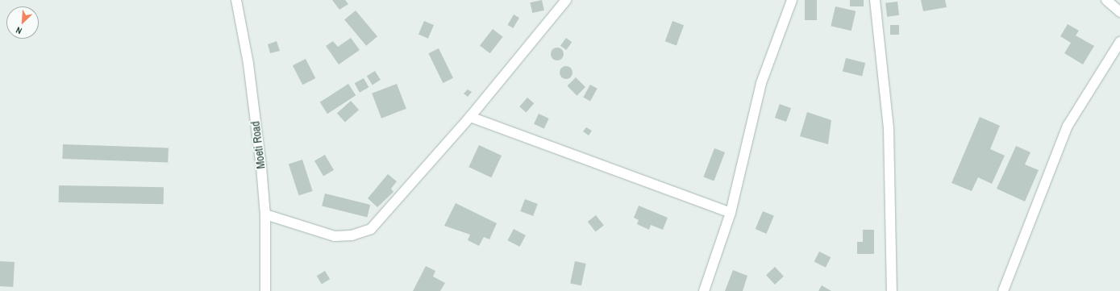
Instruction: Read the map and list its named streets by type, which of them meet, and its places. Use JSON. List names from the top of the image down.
{
  "streets": {
    "street": ["Moeti Road"]
  },
  "north": "bottom left"
}
